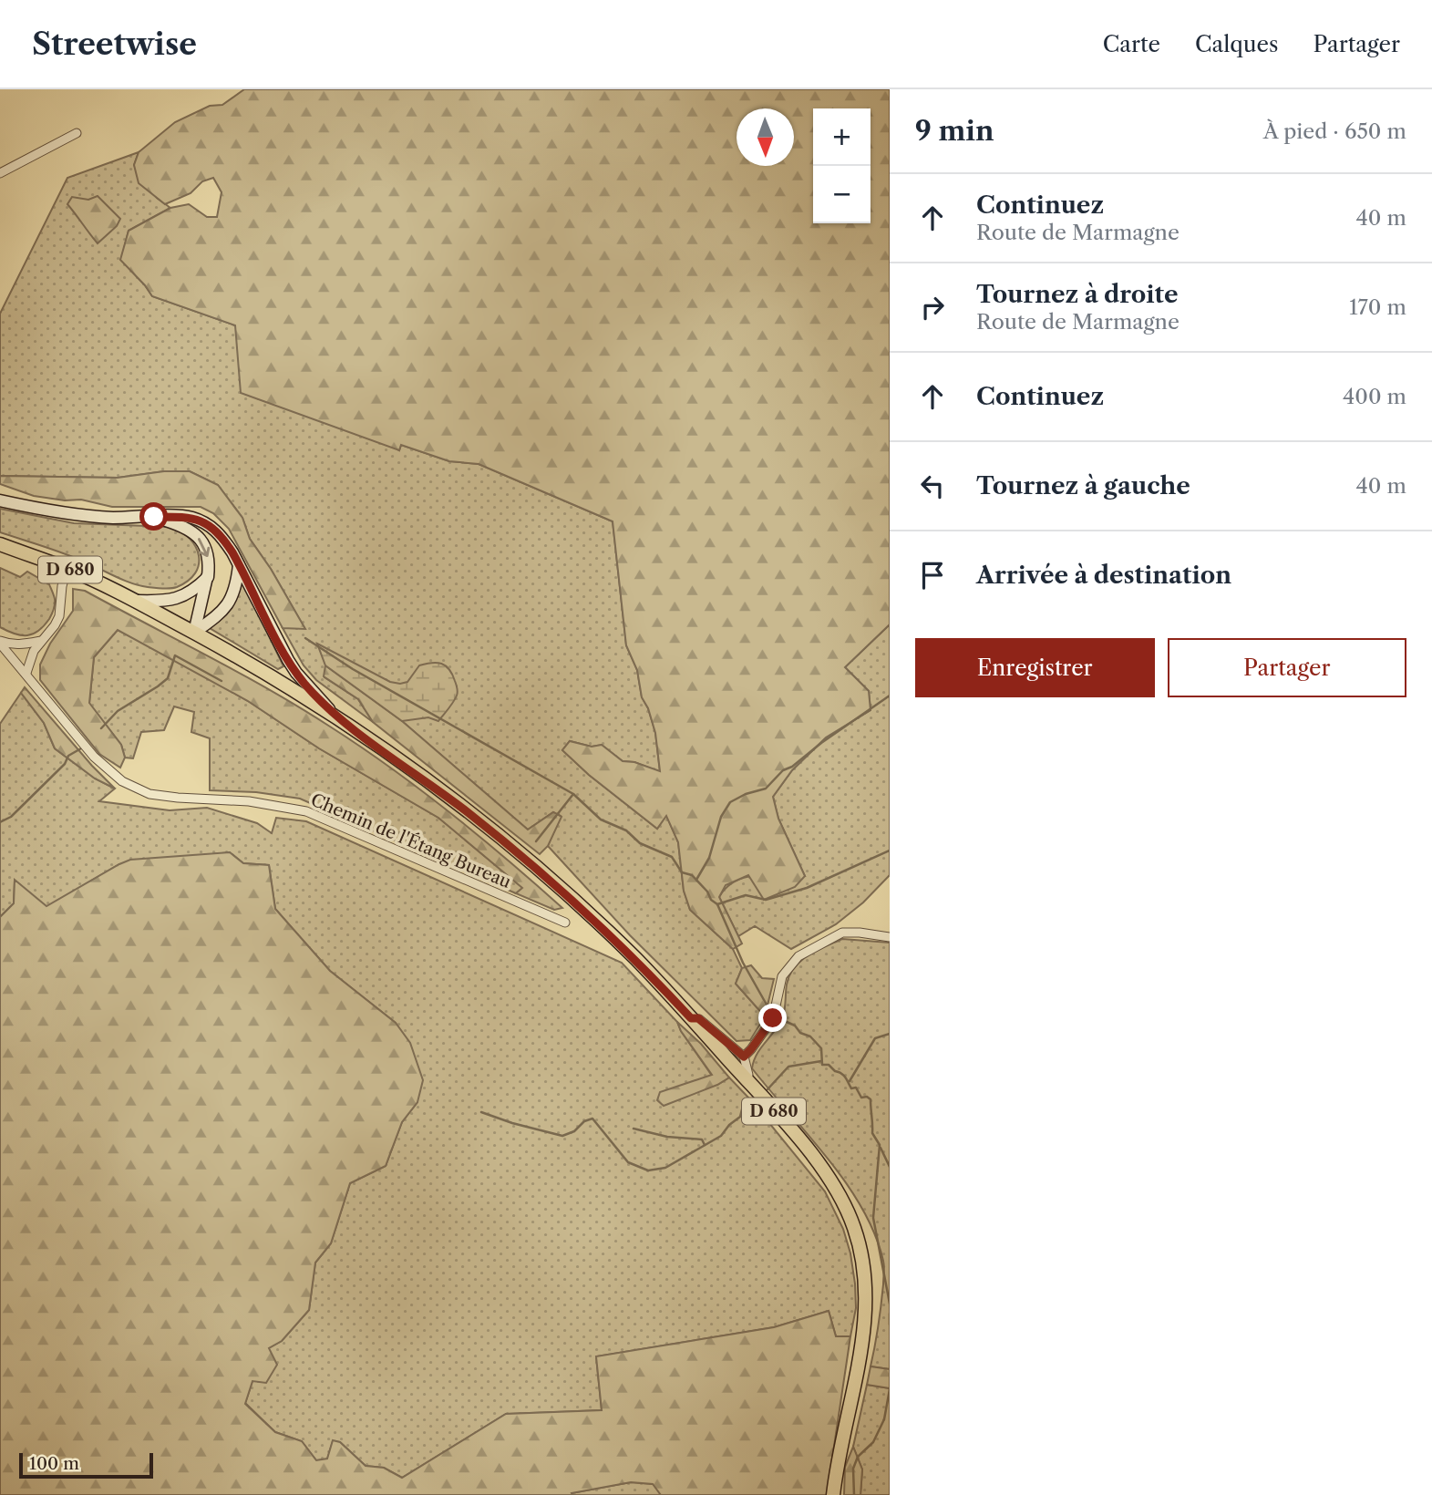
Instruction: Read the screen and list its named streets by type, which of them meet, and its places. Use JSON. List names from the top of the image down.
{
  "streets": {
    "main road": ["D 680"],
    "street": ["Chemin de l'Étang Bureau"]
  },
  "scale_bar": "100 m",
  "north": "bottom",
  "page": {
    "header": "Streetwise",
    "nav": ["Carte", "Calques", "Partager"],
    "heading": ["9 min", "À pied · 650 m"],
    "map_buttons": ["+", "−"],
    "list": [
      ["Continuez", "Route de Marmagne", "40 m"],
      ["Tournez à droite", "Route de Marmagne", "170 m"],
      ["Continuez", "400 m"],
      ["Tournez à gauche", "40 m"],
      "Arrivée à destination"
    ],
    "buttons": ["Enregistrer", "Partager"],
    "scale": "100 m"
  }
}
